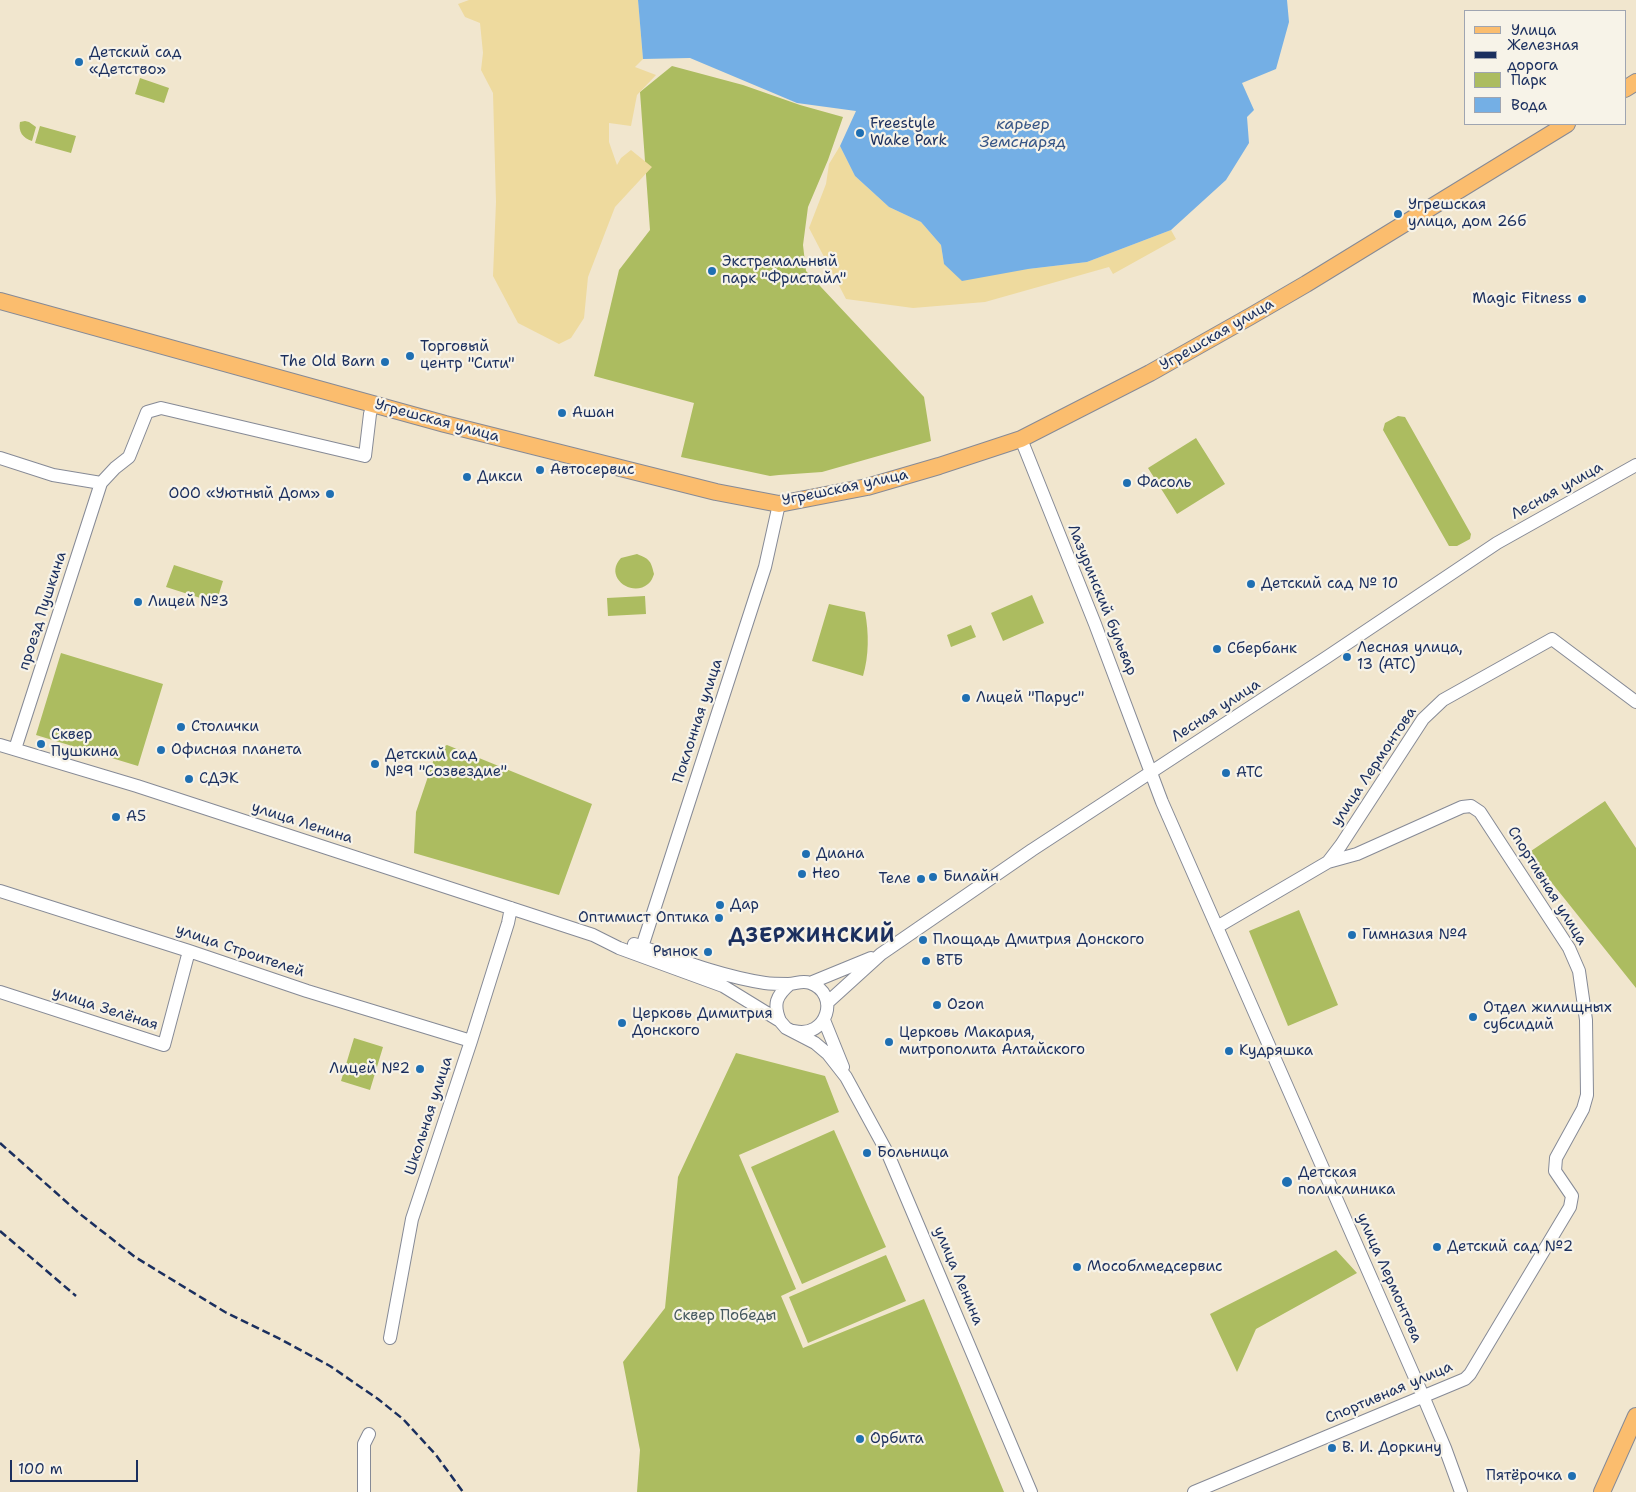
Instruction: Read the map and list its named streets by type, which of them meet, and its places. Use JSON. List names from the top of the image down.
{
  "streets": {
    "main road": ["Угрешская улица"],
    "street": [
      "Лесная улица",
      "Лазуринский бульвар",
      "проезд Пушкина",
      "Поклонная улица",
      "улица Лермонтова",
      "улица Ленина",
      "Спортивная улица",
      "улица Строителей",
      "улица Зелёная",
      "Школьная улица"
    ]
  },
  "crossings": [
    ["Угрешская улица", "Лазуринский бульвар"],
    ["Угрешская улица", "Поклонная улица"],
    ["Лесная улица", "Лазуринский бульвар"],
    ["Лесная улица", "улица Лермонтова"],
    ["Лесная улица", "улица Ленина"],
    ["Лазуринский бульвар", "улица Лермонтова"],
    ["проезд Пушкина", "улица Ленина"],
    ["Поклонная улица", "улица Ленина"],
    ["улица Лермонтова", "Спортивная улица"],
    ["улица Ленина", "Школьная улица"],
    ["улица Строителей", "улица Зелёная"],
    ["улица Строителей", "Школьная улица"]
  ],
  "districts": ["ДЗЕРЖИНСКИЙ"],
  "water": ["карьер Земснаряд"],
  "parks": ["Сквер Победы"],
  "places": [
    "Детский сад «Детство»",
    "Freestyle Wake Park",
    "Угрешская улица, дом 26б",
    "Экстремальный парк \"Фристайл\"",
    "Magic Fitness",
    "Торговый центр \"Сити\"",
    "The Old Barn",
    "Ашан",
    "Автосервис",
    "Дикси",
    "Фасоль",
    "ООО «Уютный Дом»",
    "Детский сад № 10",
    "Лицей №3",
    "Сбербанк",
    "Лесная улица, 13 (АТС)",
    "Лицей \"Парус\"",
    "Столички",
    "Сквер Пушкина",
    "Офисная планета",
    "Детский сад №9 \"Созвездие\"",
    "АТС",
    "СДЭК",
    "А5",
    "Диана",
    "Нео",
    "Билайн",
    "Теле",
    "Дар",
    "Оптимист Оптика",
    "Гимназия №4",
    "Площадь Дмитрия Донского",
    "Рынок",
    "ВТБ",
    "Ozon",
    "Отдел жилищных субсидий",
    "Церковь Димитрия Донского",
    "Церковь Макария, митрополита Алтайского",
    "Кудряшка",
    "Лицей №2",
    "Больница",
    "Детская поликлиника",
    "Детский сад №2",
    "Мособлмедсервис",
    "Орбита",
    "В. И. Доркину",
    "Пятёрочка"
  ],
  "legend": [
    "Улица",
    "Железная дорога",
    "Парк",
    "Вода"
  ],
  "scale_bar": "100 m"
}
